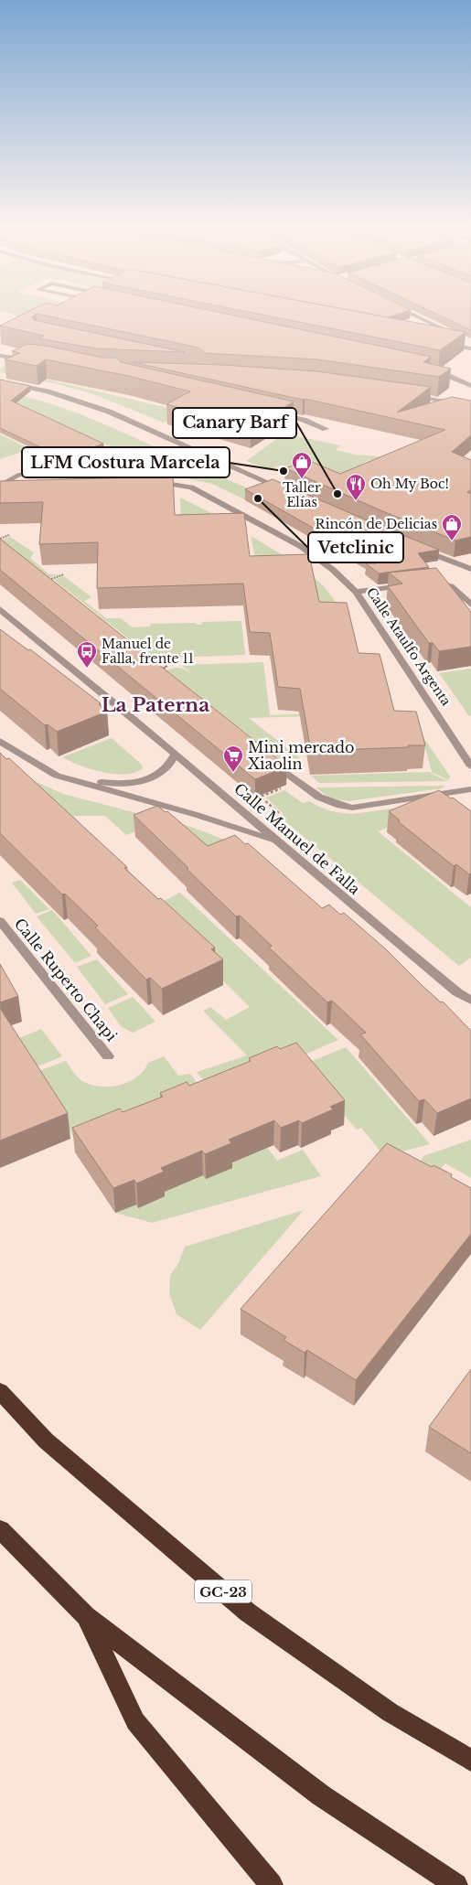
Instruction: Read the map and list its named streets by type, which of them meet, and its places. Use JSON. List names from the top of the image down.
{
  "streets": {
    "highway": ["GC-23"],
    "street": ["Calle Ataulfo Argenta", "Calle Manuel de Falla", "Calle Ruperto Chapi"]
  },
  "districts": ["La Paterna"],
  "places": {
    "other": ["LFM Costura Marcela", "Canary Barf", "Vetclinic"],
    "shop": ["Taller Elías", "Rincón de Delicias"],
    "restaurant": ["Oh My Boc!"],
    "bus stop": ["Manuel de Falla, frente 11"],
    "supermarket": ["Mini mercado Xiaolin"]
  }
}
